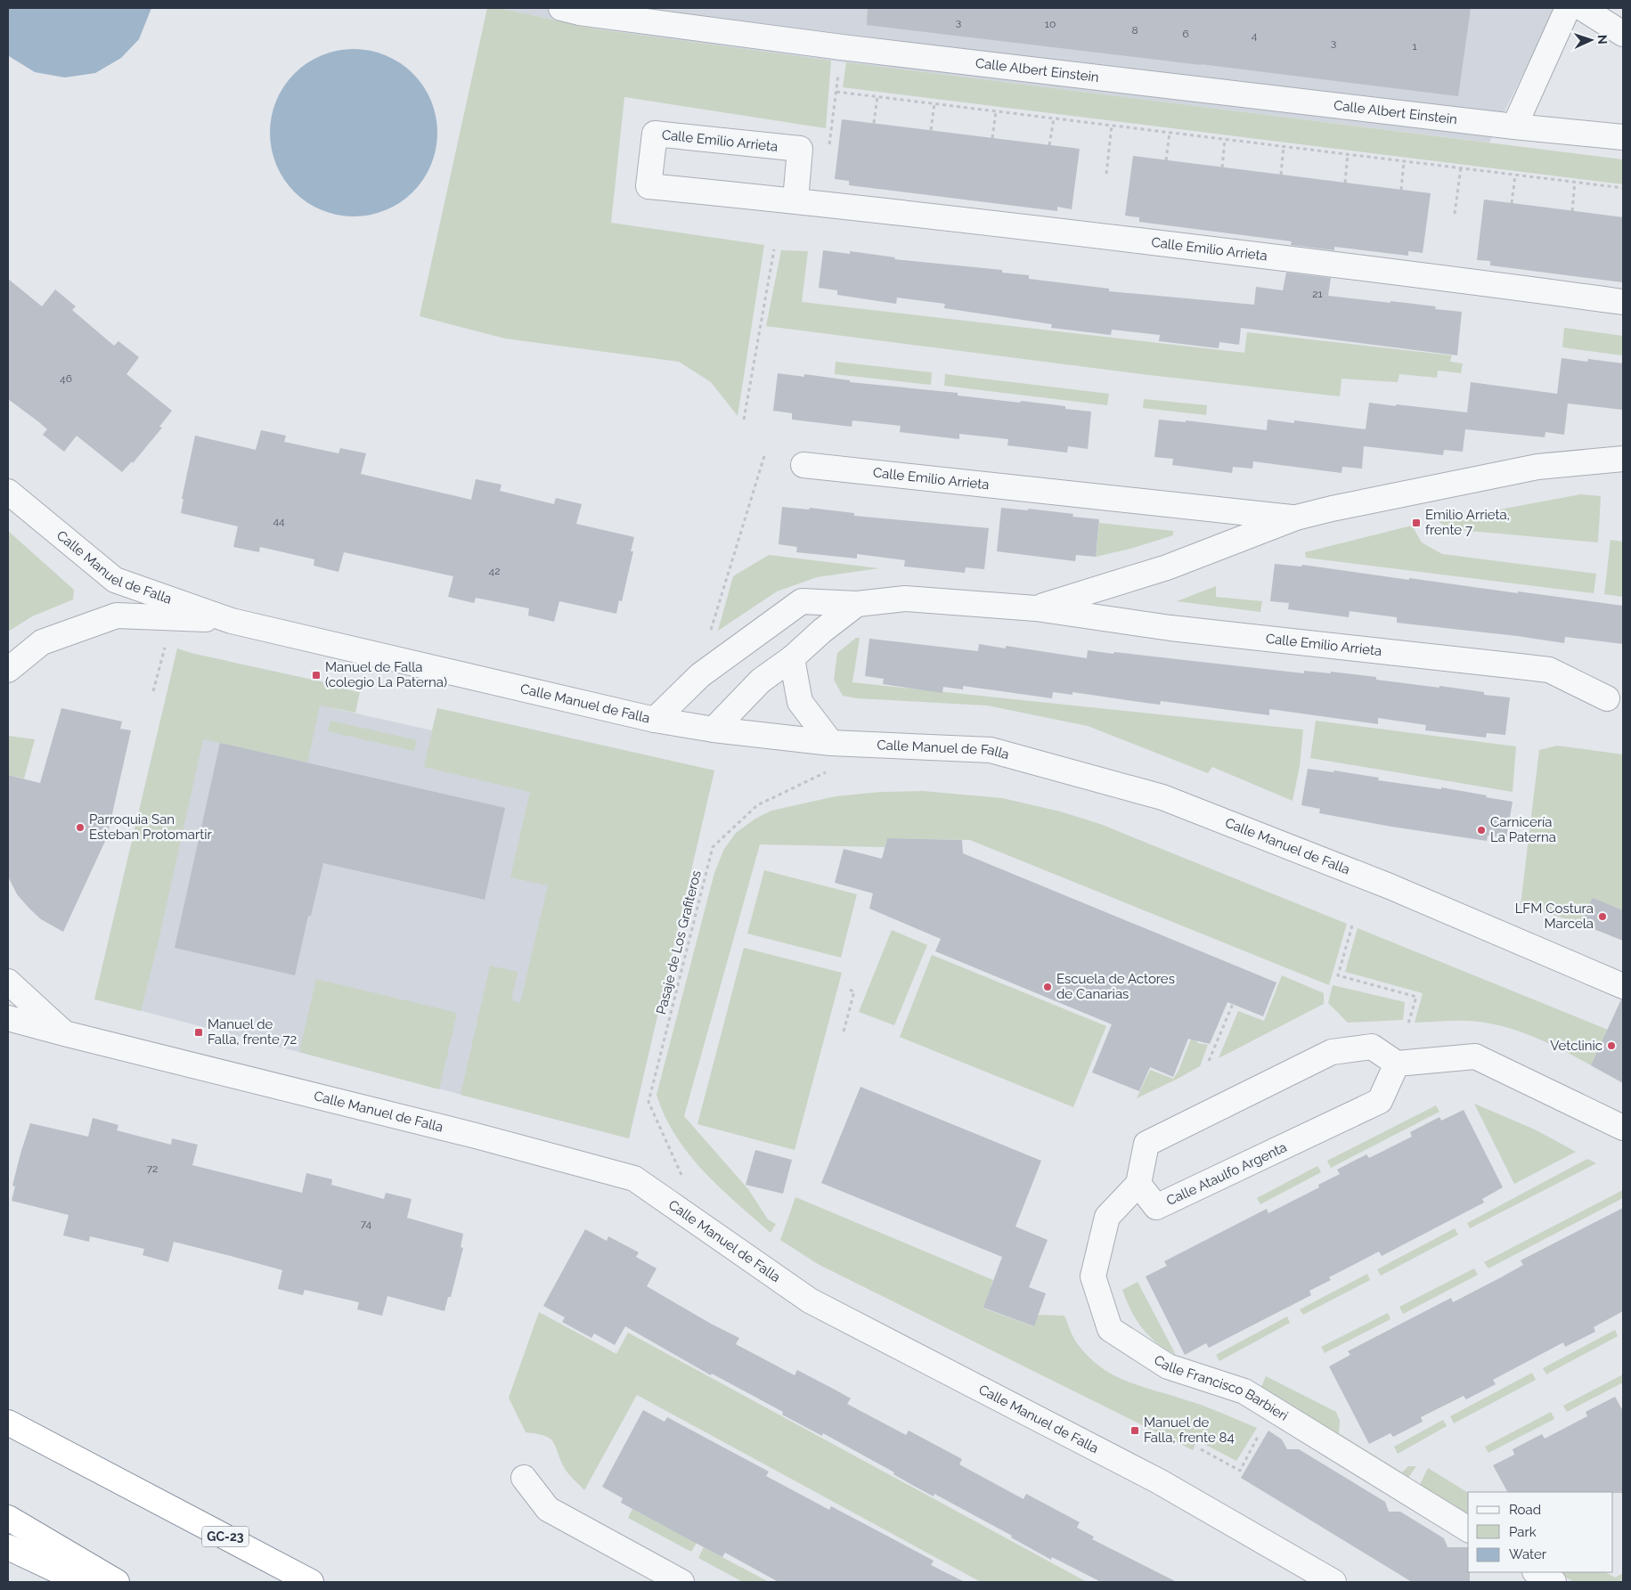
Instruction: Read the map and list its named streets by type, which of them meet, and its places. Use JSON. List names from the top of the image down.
{
  "streets": {
    "highway": ["GC-23"],
    "street": [
      "Calle Albert Einstein",
      "Calle Emilio Arrieta",
      "Calle Manuel de Falla",
      "Calle Ataulfo Argenta",
      "Calle Francisco Barbieri"
    ],
    "path": ["Pasaje de Los Grafiteros"]
  },
  "crossings": [
    ["Calle Emilio Arrieta", "Calle Manuel de Falla"],
    ["Calle Ataulfo Argenta", "Calle Francisco Barbieri"]
  ],
  "places": {
    "transit": [
      "Emilio Arrieta, frente 7",
      "Manuel de Falla (colegio La Paterna)",
      "Manuel de Falla, frente 72",
      "Manuel de Falla, frente 84"
    ],
    "other": [
      "Parroquia San Esteban Protomartir",
      "Carnicería La Paterna",
      "LFM Costura Marcela",
      "Escuela de Actores de Canarias",
      "Vetclinic"
    ]
  },
  "house_numbers": [
    "3",
    "10",
    "8",
    "6",
    "4",
    "3",
    "1",
    "21",
    "46",
    "44",
    "42",
    "72",
    "74"
  ],
  "legend": ["Road", "Park", "Water"],
  "north": "right"
}
